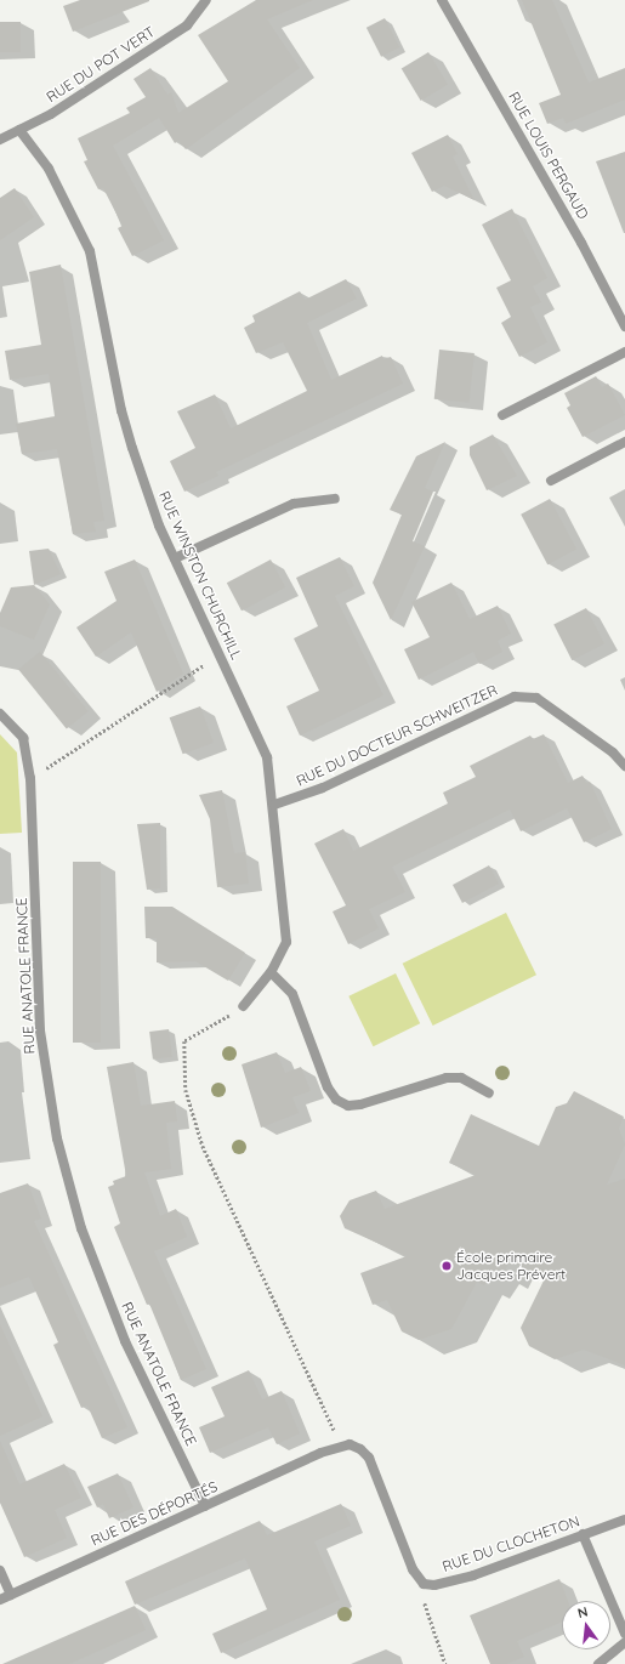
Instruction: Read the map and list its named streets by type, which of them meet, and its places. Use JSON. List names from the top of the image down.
{
  "streets": {
    "street": [
      "RUE DU POT VERT",
      "RUE LOUIS PERGAUD",
      "RUE WINSTON CHURCHILL",
      "RUE DU DOCTEUR SCHWEITZER",
      "RUE ANATOLE FRANCE",
      "RUE DES DÉPORTÉS",
      "RUE DU CLOCHETON"
    ]
  },
  "crossings": [
    ["RUE DU POT VERT", "RUE WINSTON CHURCHILL"],
    ["RUE WINSTON CHURCHILL", "RUE DU DOCTEUR SCHWEITZER"],
    ["RUE ANATOLE FRANCE", "RUE DES DÉPORTÉS"],
    ["RUE DES DÉPORTÉS", "RUE DU CLOCHETON"]
  ],
  "places": ["École primaire Jacques Prévert"],
  "north": "top"
}
